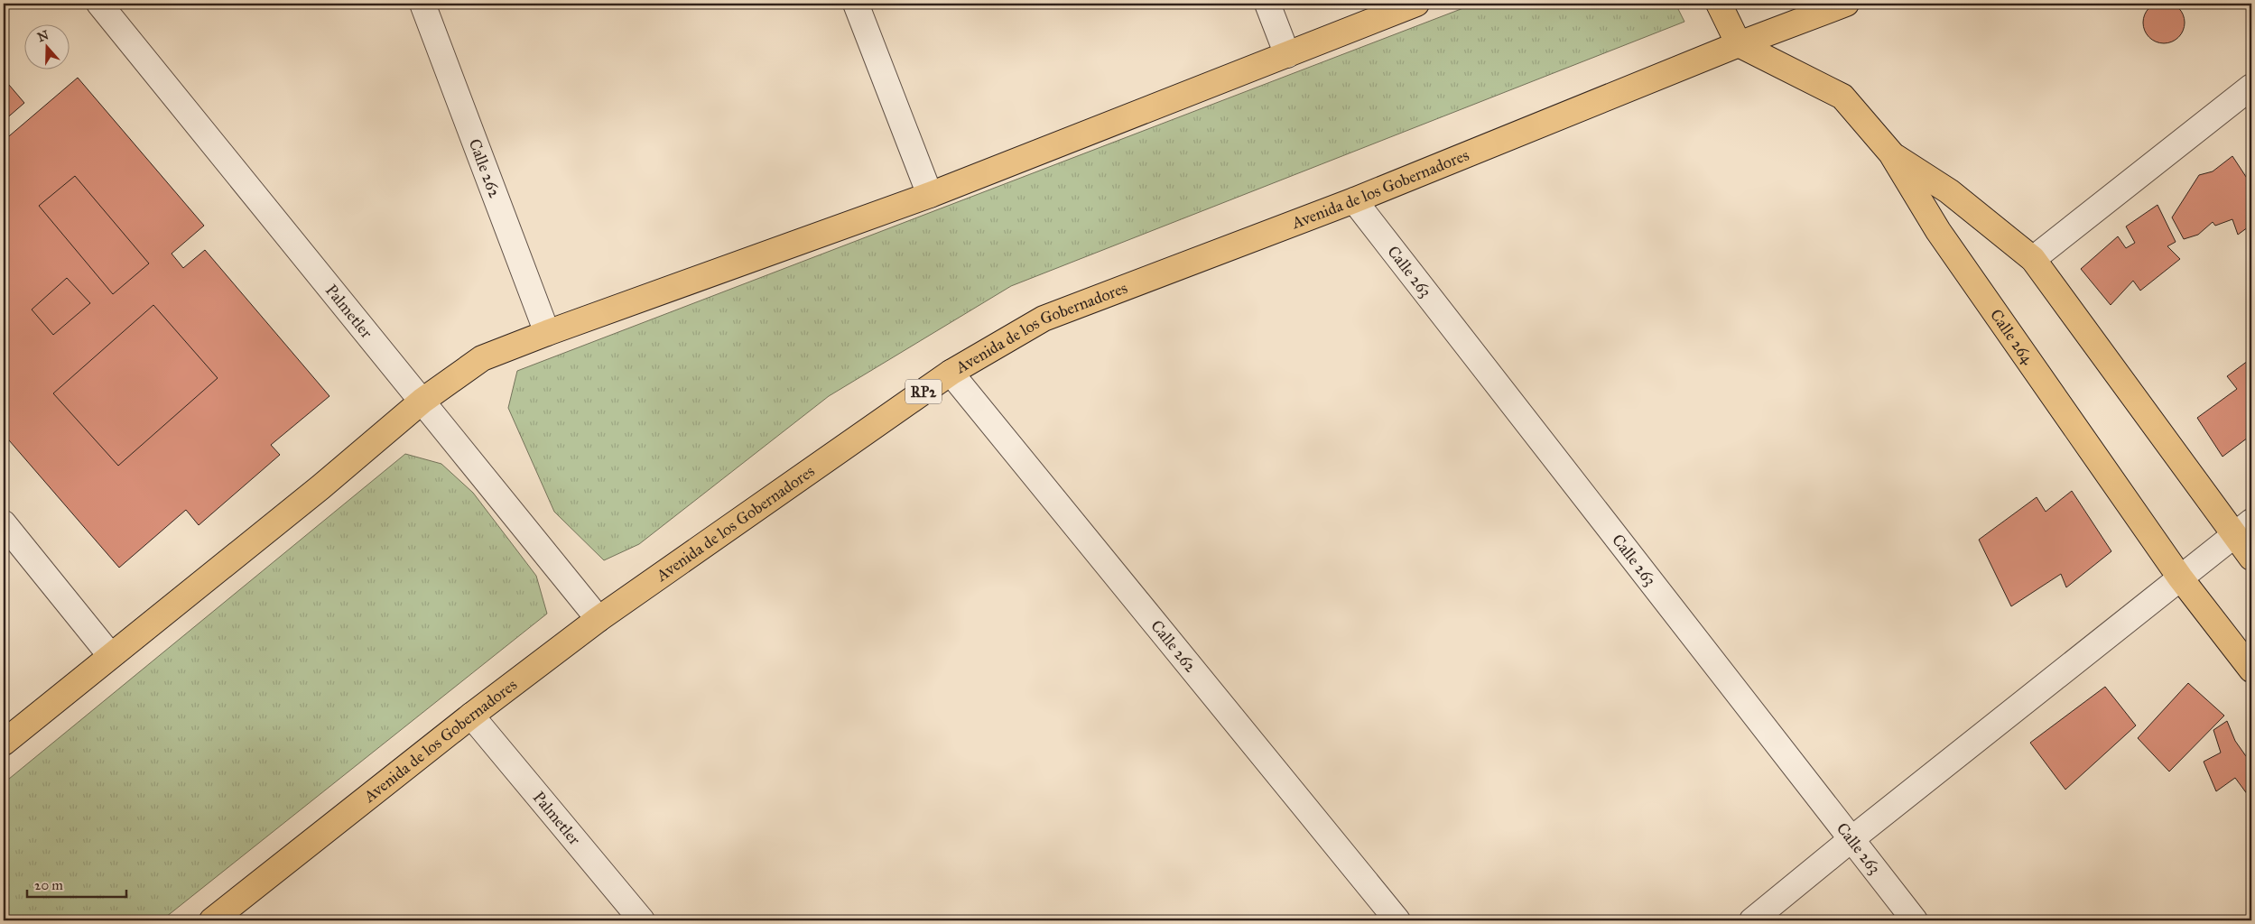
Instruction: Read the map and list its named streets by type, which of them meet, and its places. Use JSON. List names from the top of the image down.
{
  "streets": {
    "main road": ["Avenida de los Gobernadores", "Calle 264", "RP2"],
    "street": ["Calle 262", "Calle 263", "Palmetler"]
  },
  "crossings": [
    ["Calle 262", "Avenida de los Gobernadores"],
    ["Avenida de los Gobernadores", "Calle 263"],
    ["Avenida de los Gobernadores", "Palmetler"],
    ["Avenida de los Gobernadores", "Calle 264"],
    ["Avenida de los Gobernadores", "RP2"],
    ["Calle 264", "RP2"]
  ],
  "scale_bar": "20 m",
  "north": "top"
}
